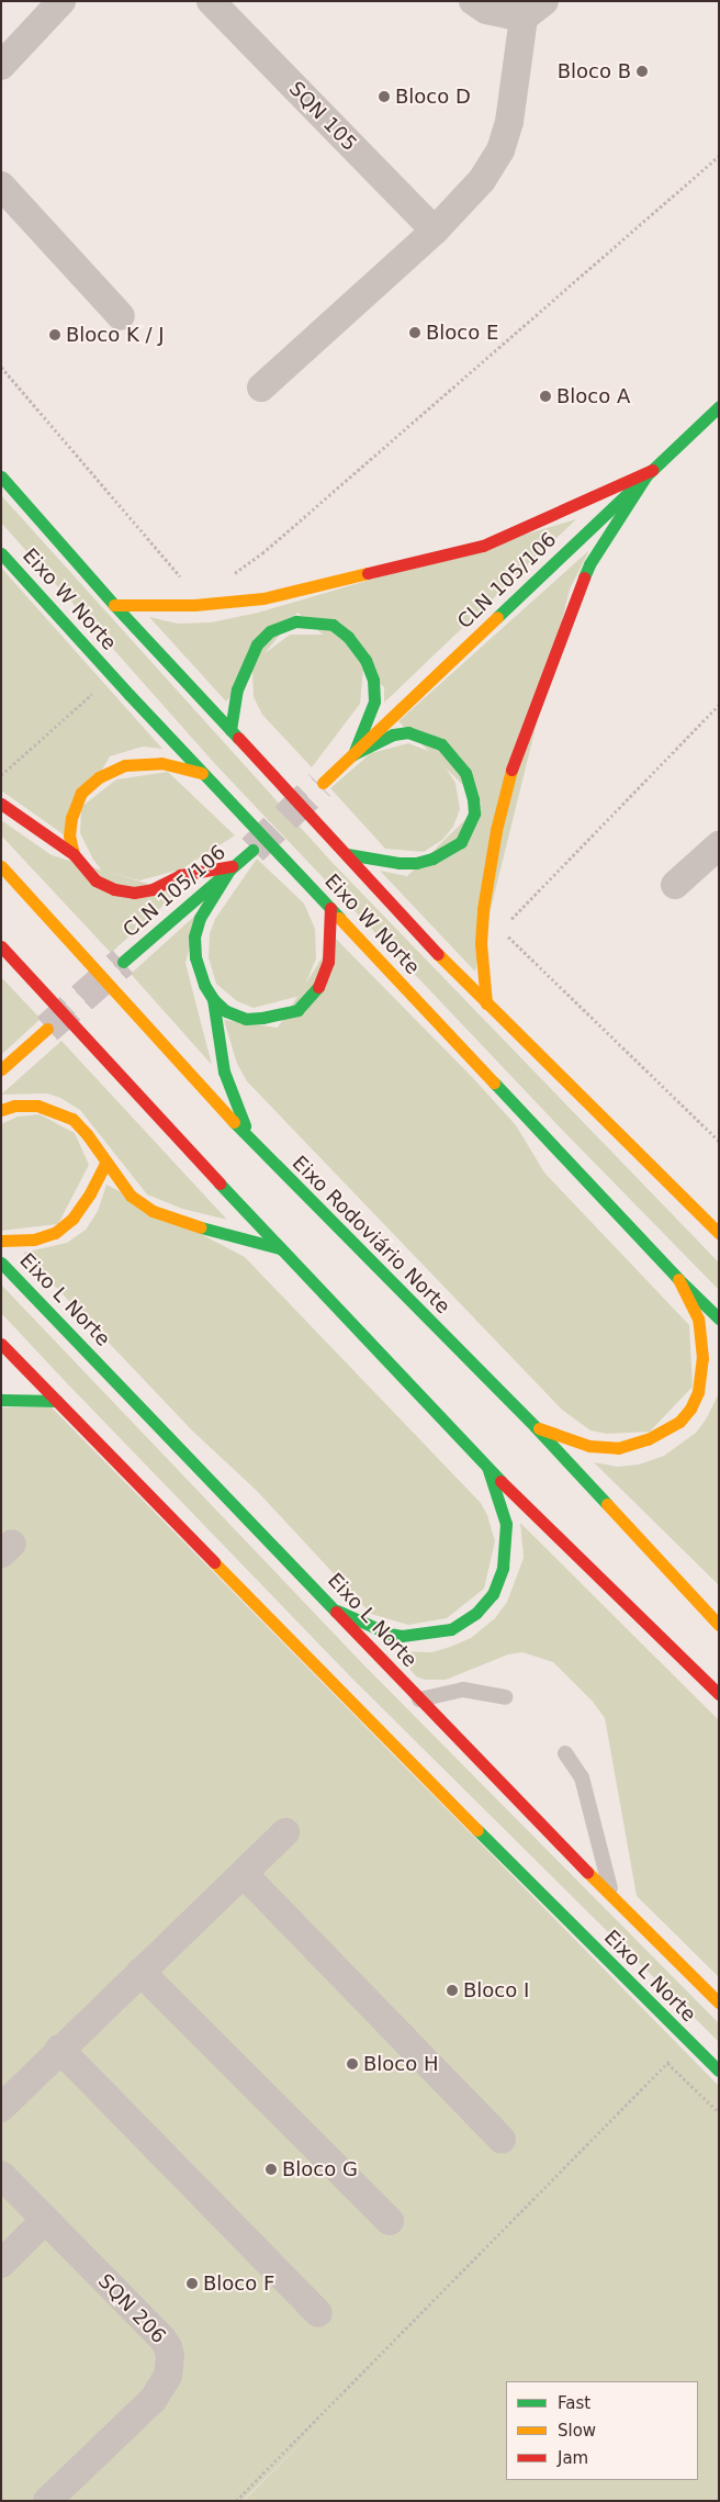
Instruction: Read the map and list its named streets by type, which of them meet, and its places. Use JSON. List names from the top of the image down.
{
  "streets": {
    "main road": [
      "CLN 105/106",
      "Eixo W Norte",
      "Eixo Rodoviário Norte",
      "Eixo L Norte"
    ],
    "street": ["SQN 105", "SQN 206"]
  },
  "places": [
    "Bloco B",
    "Bloco D",
    "Bloco E",
    "Bloco K / J",
    "Bloco A",
    "Bloco I",
    "Bloco H",
    "Bloco G",
    "Bloco F"
  ],
  "legend": ["Fast", "Slow", "Jam"]
}
